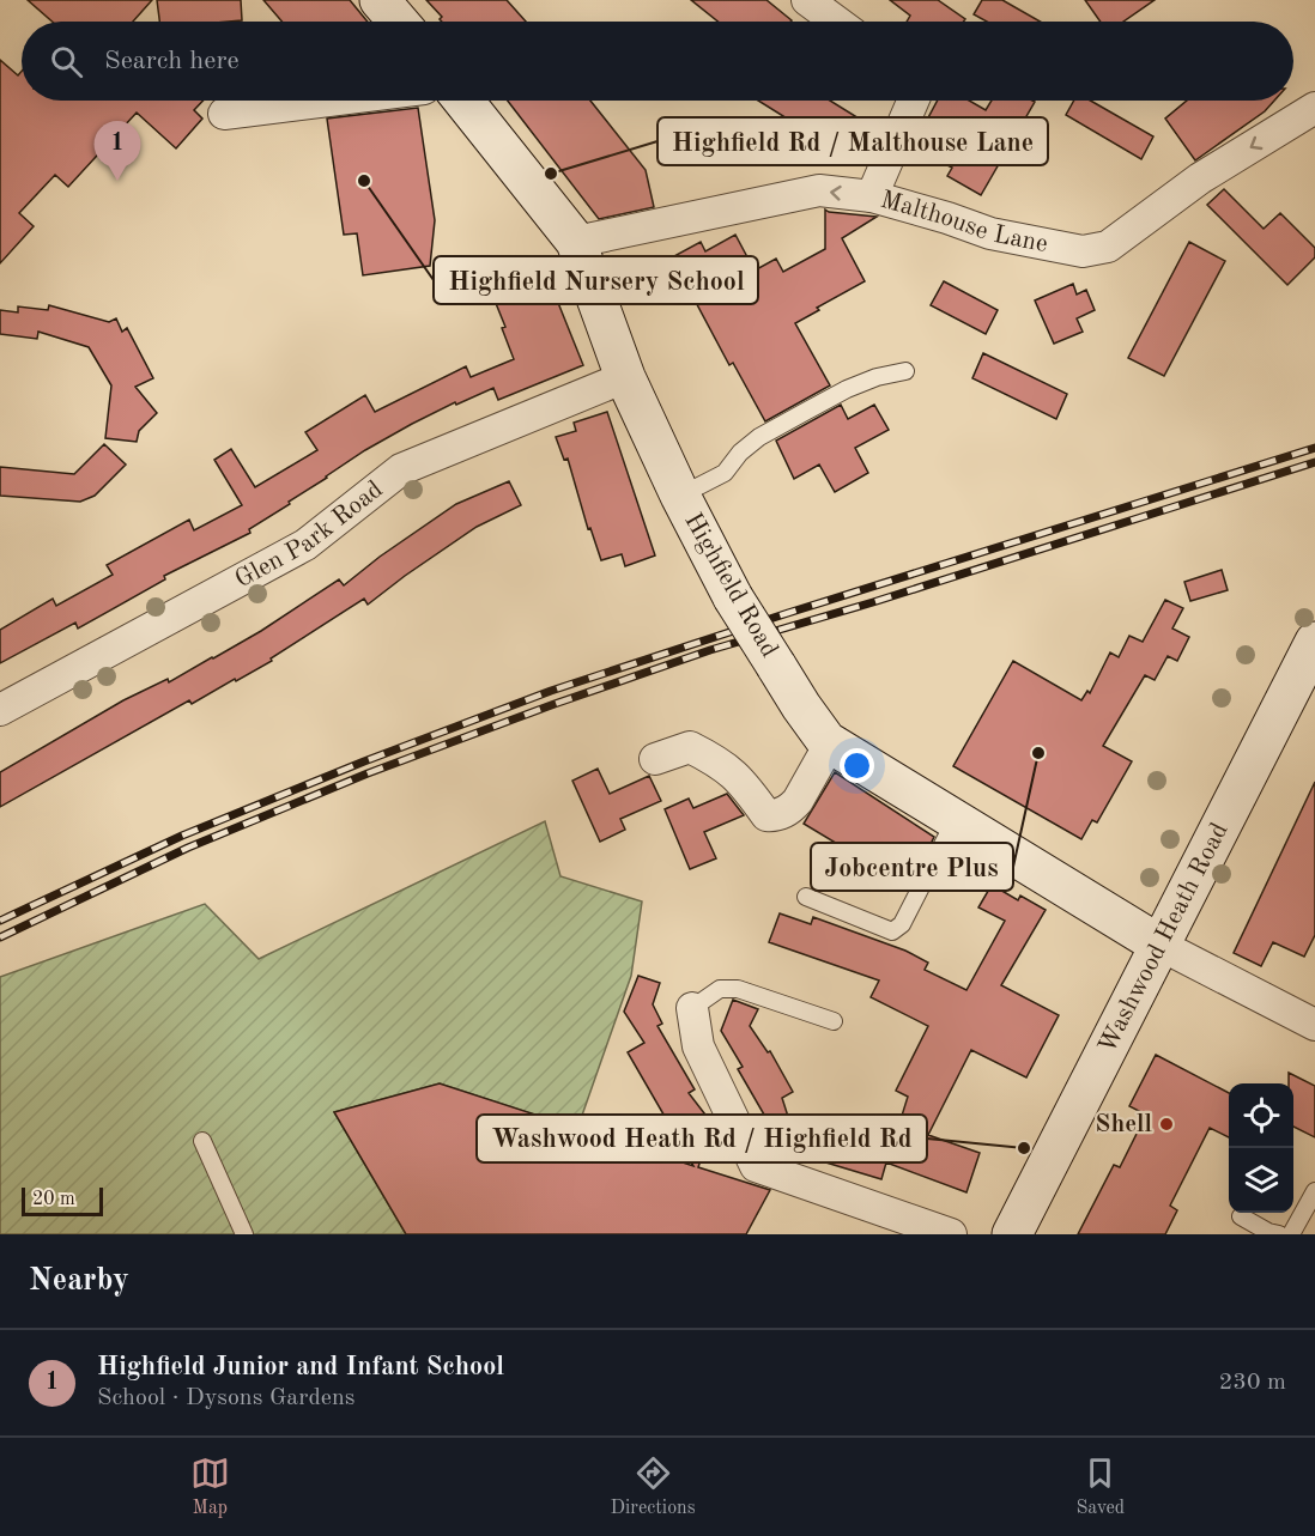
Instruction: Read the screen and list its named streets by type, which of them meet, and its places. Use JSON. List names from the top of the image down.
{
  "streets": {
    "main road": ["Highfield Road", "Washwood Heath Road"],
    "street": ["Malthouse Lane", "Glen Park Road"]
  },
  "crossings": [
    ["Malthouse Lane", "Highfield Road"],
    ["Glen Park Road", "Highfield Road"],
    ["Highfield Road", "Washwood Heath Road"]
  ],
  "one_way": ["Malthouse Lane"],
  "places": [
    "Highfield Rd / Malthouse Lane",
    "Highfield Nursery School",
    "Jobcentre Plus",
    "Shell",
    "Washwood Heath Rd / Highfield Rd"
  ],
  "scale_bar": "20 m",
  "page": {
    "search": "Search here",
    "pins": "1",
    "scale": "20 m",
    "heading": "Nearby",
    "list": [
      {
        "mark": "1",
        "name": "Highfield Junior and Infant School",
        "note": "School · Dysons Gardens",
        "value": "230 m"
      }
    ],
    "nav": ["Map", "Directions", "Saved"]
  }
}
